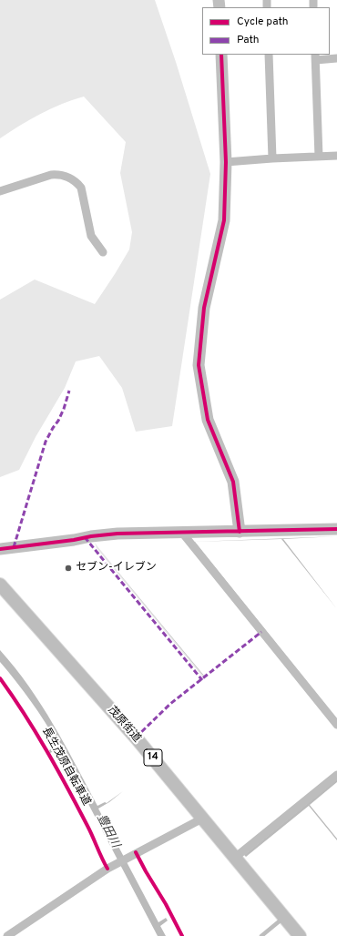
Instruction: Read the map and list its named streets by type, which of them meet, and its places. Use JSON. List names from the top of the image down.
{
  "streets": {
    "main road": ["茂原街道", "14"],
    "cycle path": ["長生茂原自転車道"]
  },
  "water": ["豊田川"],
  "places": ["セブン-イレブン"],
  "legend": ["Cycle path", "Path"]
}
